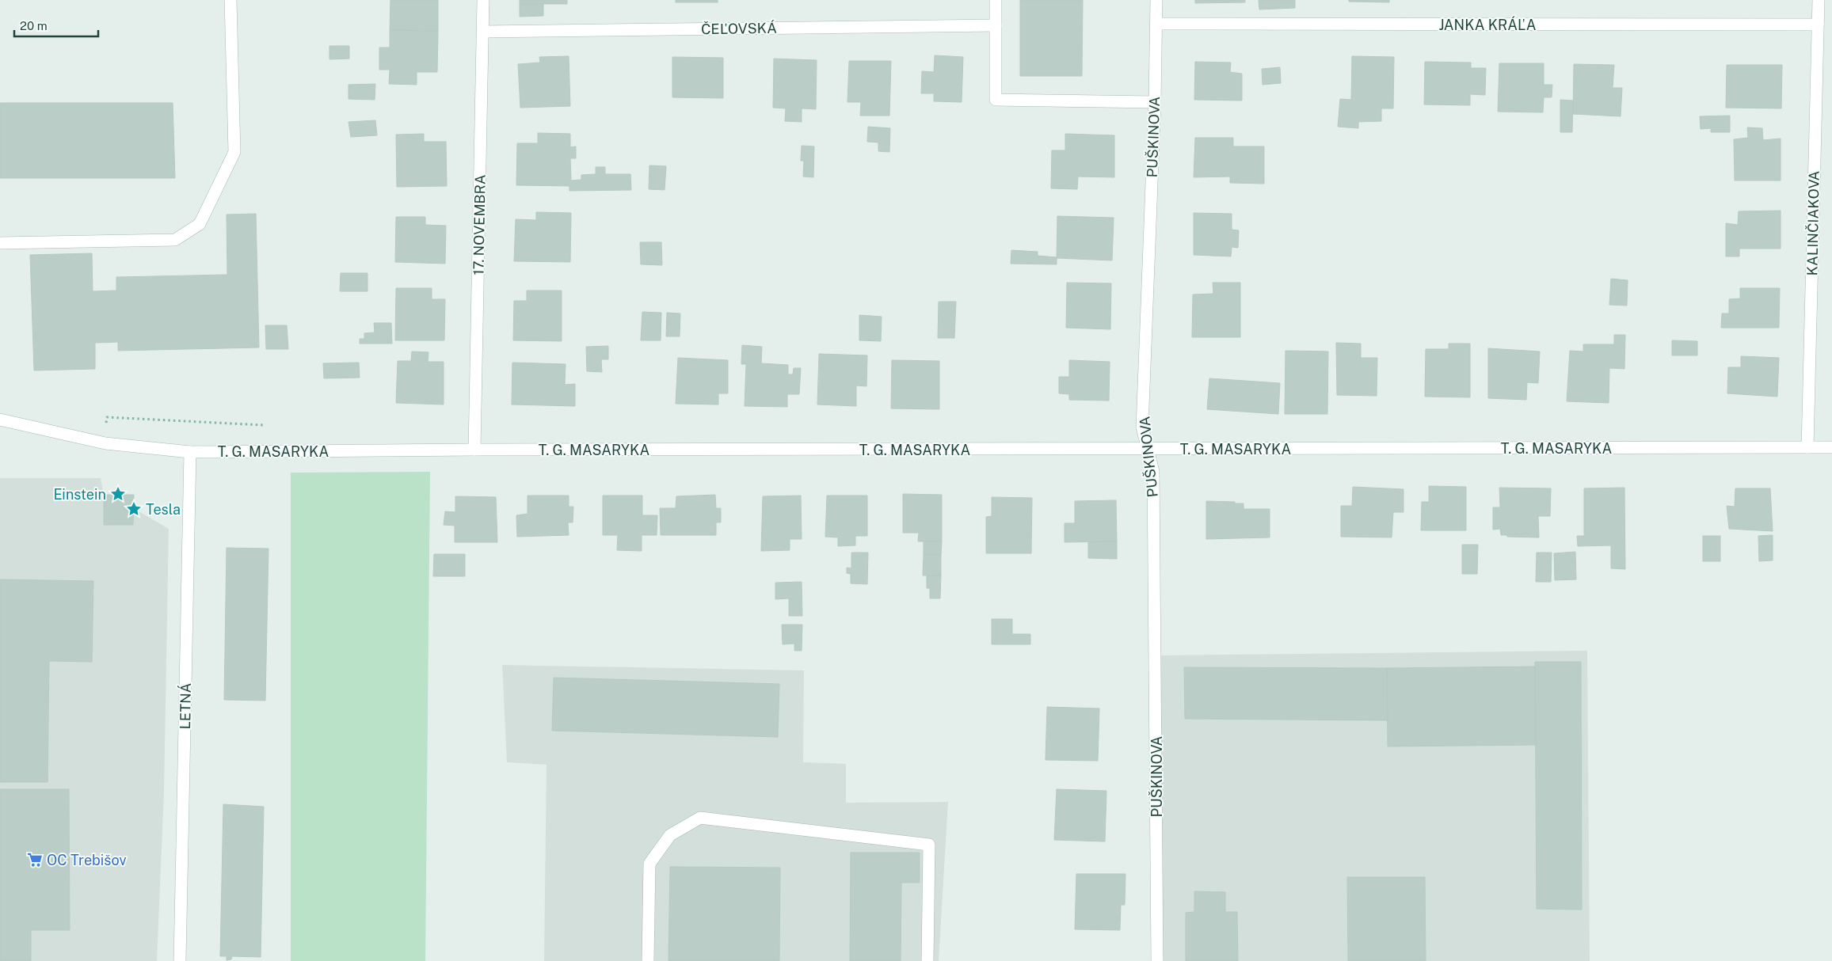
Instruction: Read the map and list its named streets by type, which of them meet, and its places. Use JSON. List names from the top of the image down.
{
  "streets": {
    "street": [
      "JANKA KRÁĽA",
      "ČEĽOVSKÁ",
      "PUŠKINOVA",
      "KALINČIAKOVA",
      "17. NOVEMBRA",
      "T. G. MASARYKA",
      "LETNÁ"
    ]
  },
  "crossings": [
    ["JANKA KRÁĽA", "PUŠKINOVA"],
    ["JANKA KRÁĽA", "KALINČIAKOVA"],
    ["ČEĽOVSKÁ", "17. NOVEMBRA"],
    ["PUŠKINOVA", "T. G. MASARYKA"],
    ["KALINČIAKOVA", "T. G. MASARYKA"],
    ["17. NOVEMBRA", "T. G. MASARYKA"],
    ["T. G. MASARYKA", "LETNÁ"]
  ],
  "places": {
    "place": ["Einstein", "Tesla"],
    "supermarket": ["OC Trebišov"]
  },
  "scale_bar": "20 m"
}
